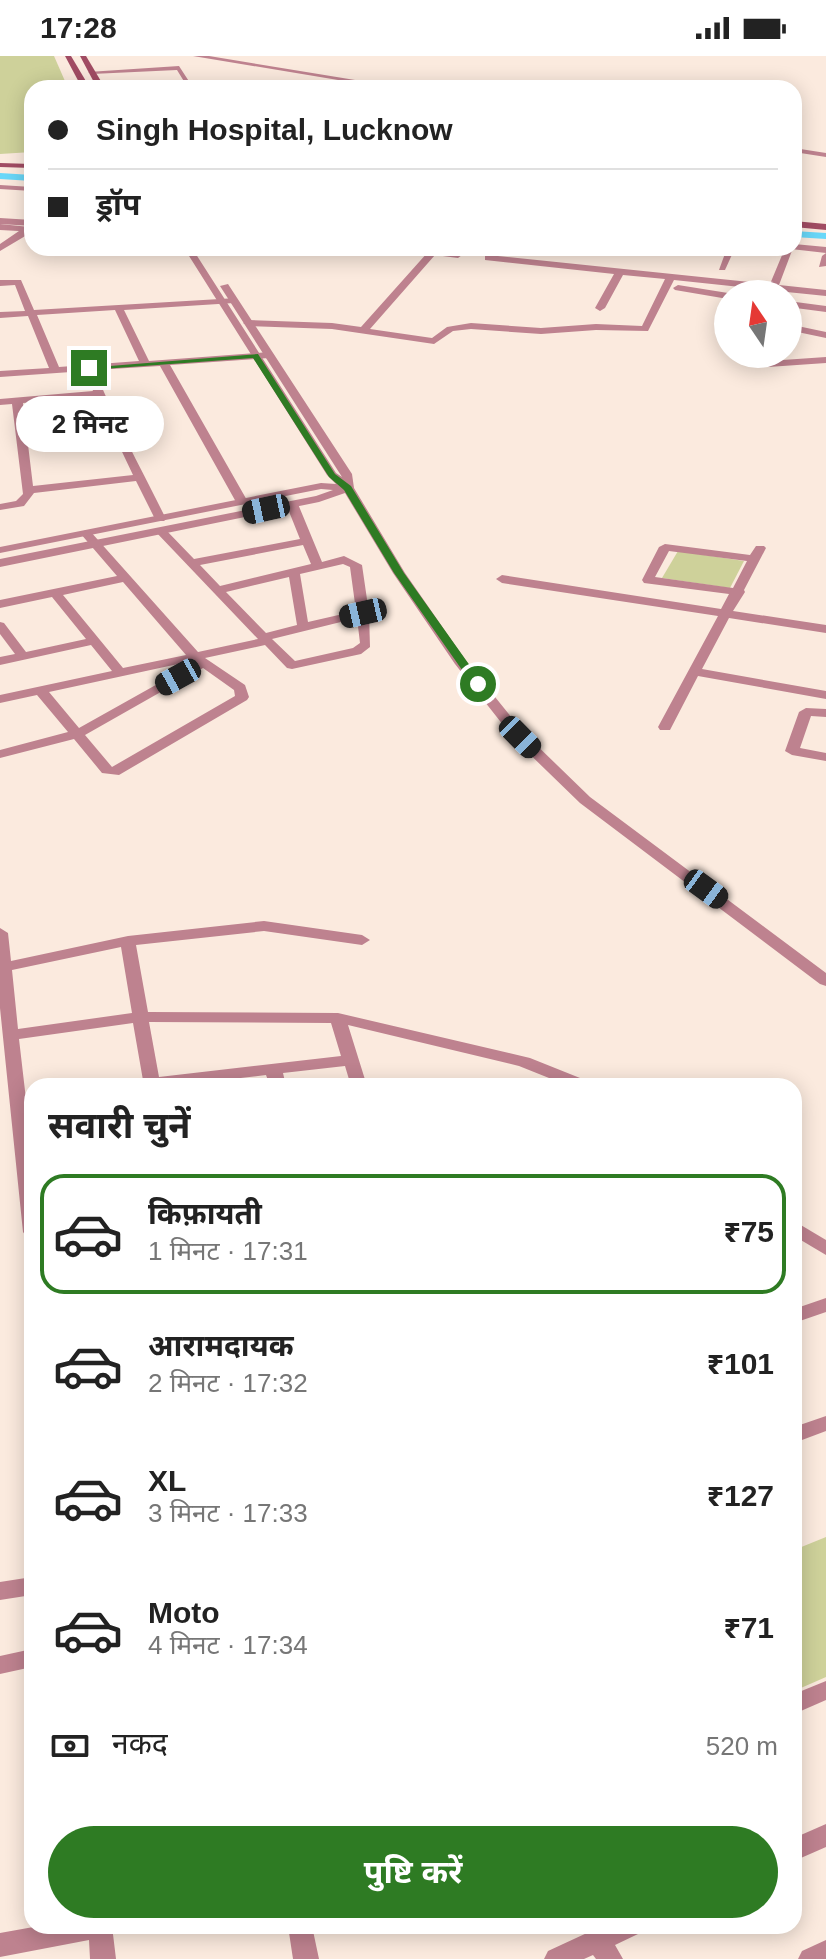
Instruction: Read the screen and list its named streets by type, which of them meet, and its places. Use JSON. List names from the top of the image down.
{
  "north": "top",
  "page": {
    "status": "17:28",
    "banner": ["Singh Hospital, Lucknow", "ड्रॉप"],
    "bubble": "2 मिनट",
    "heading": "सवारी चुनें",
    "list": [
      {
        "name": "किफ़ायती",
        "note": "1 मिनट · 17:31",
        "value": "₹75"
      },
      {
        "name": "आरामदायक",
        "note": "2 मिनट · 17:32",
        "value": "₹101"
      },
      {
        "name": "XL",
        "note": "3 मिनट · 17:33",
        "value": "₹127"
      },
      {
        "name": "Moto",
        "note": "4 मिनट · 17:34",
        "value": "₹71"
      }
    ],
    "pay": ["नकद", "520 m"],
    "buttons": "पुष्टि करें"
  }
}
